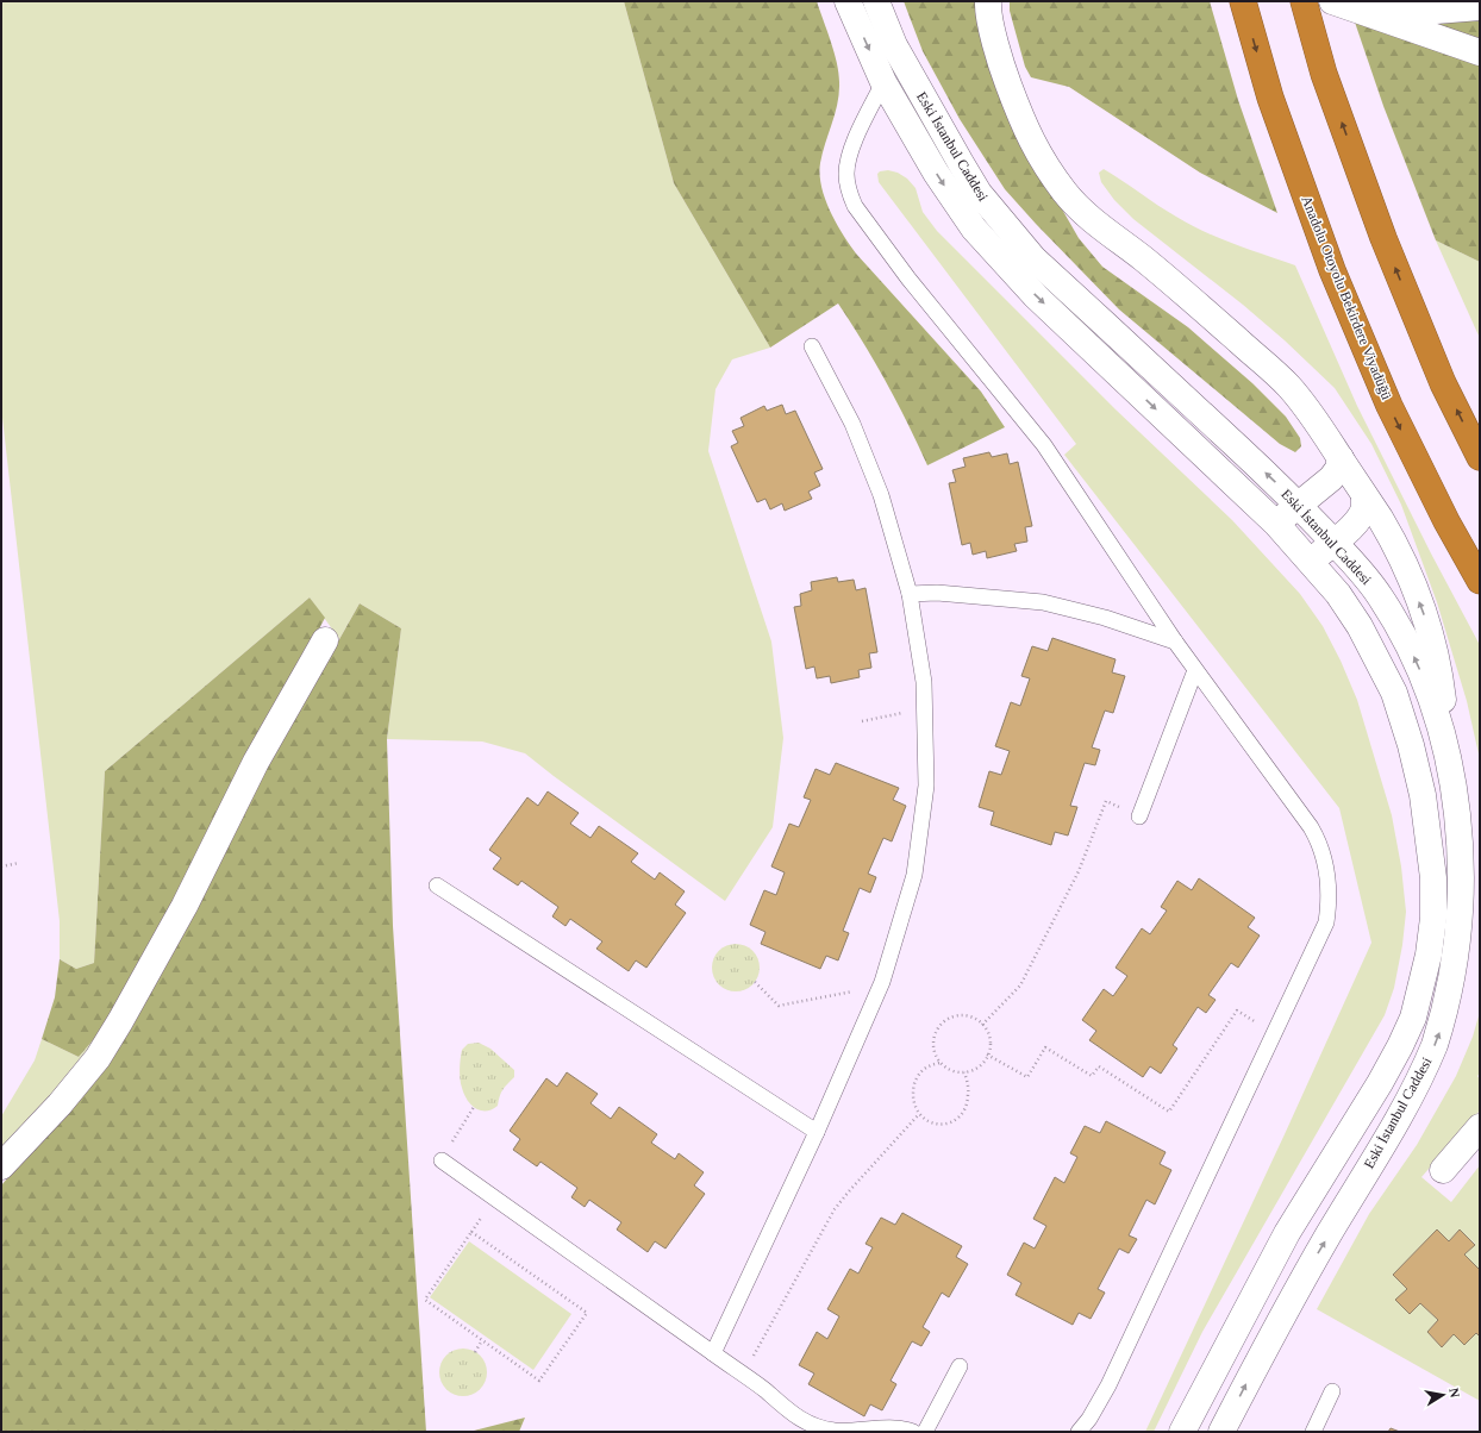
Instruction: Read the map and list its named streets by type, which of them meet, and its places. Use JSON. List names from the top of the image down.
{
  "streets": {
    "highway": ["Anadolu Otoyolu Bekirdere Viyadüğü"],
    "main road": ["Eski İstanbul Caddesi"]
  },
  "north": "right"
}
